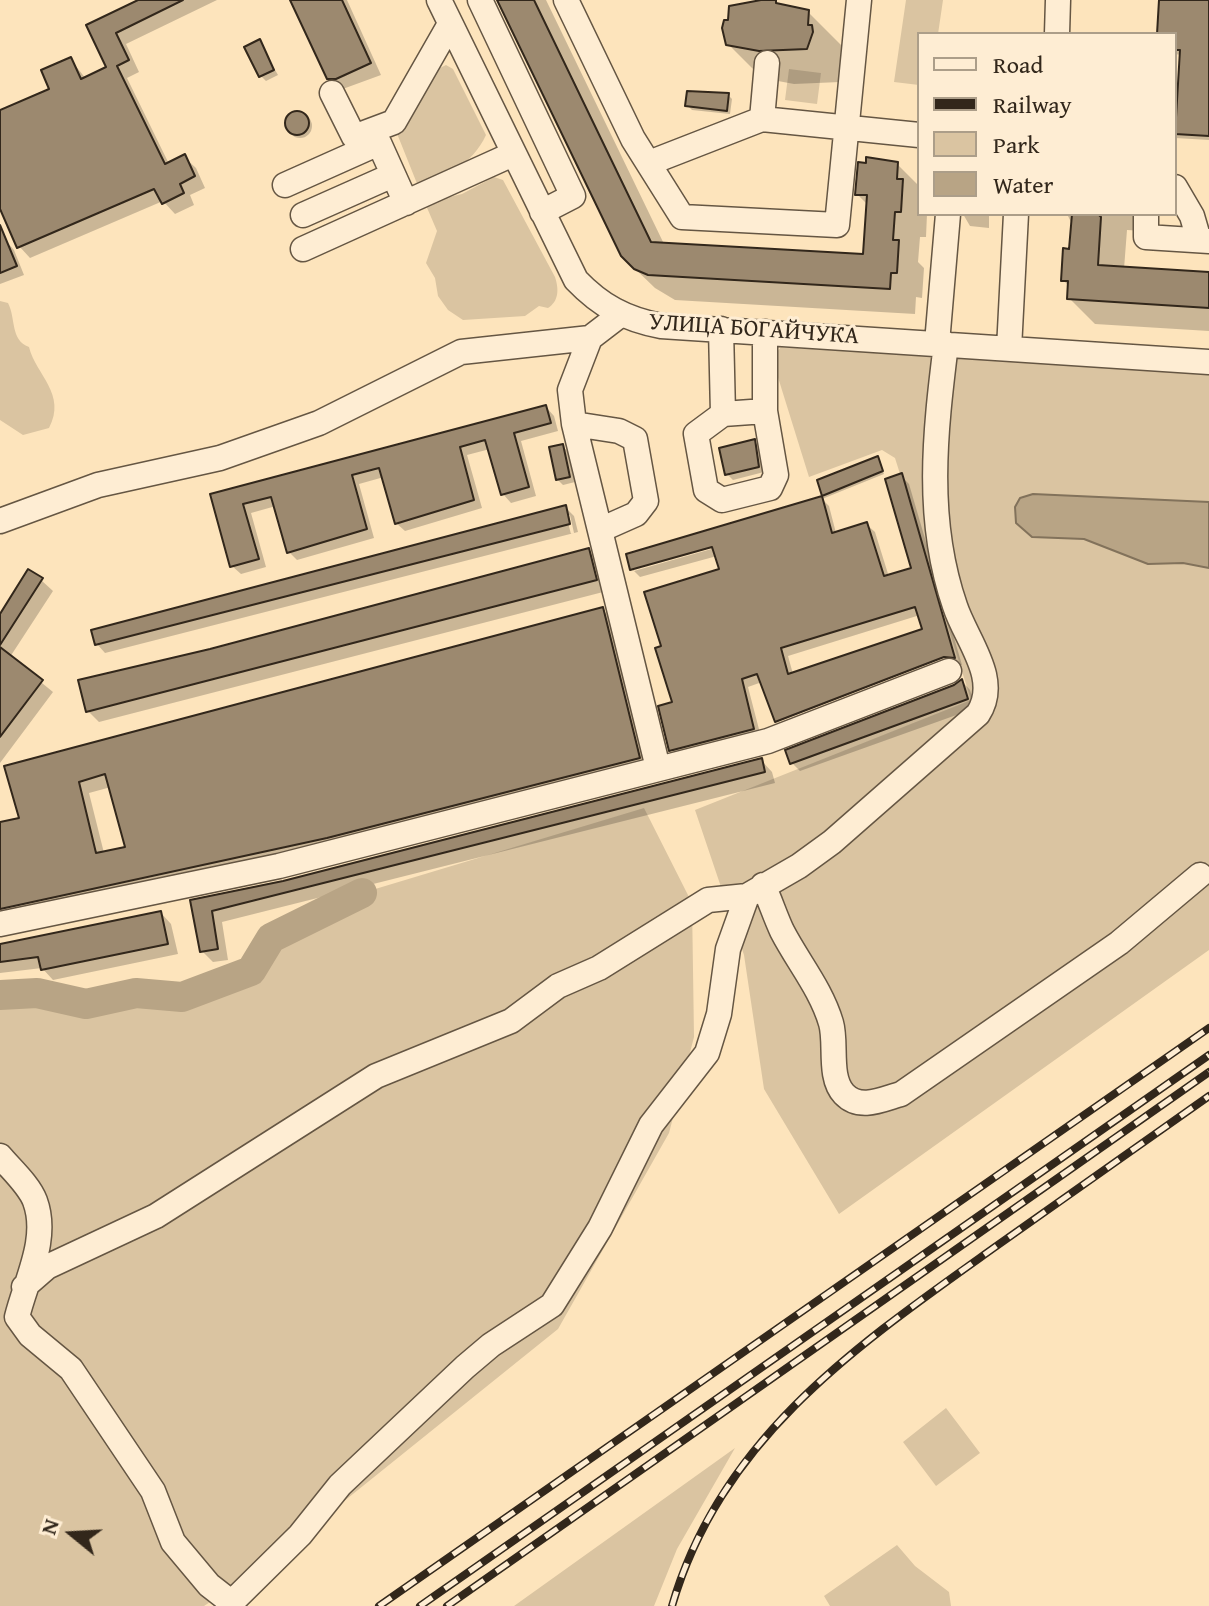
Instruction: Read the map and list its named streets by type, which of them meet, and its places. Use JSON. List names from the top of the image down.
{
  "streets": {
    "street": ["УЛИЦА БОГАЙЧУКА"]
  },
  "legend": [
    "Road",
    "Railway",
    "Park",
    "Water"
  ],
  "north": "left"
}
